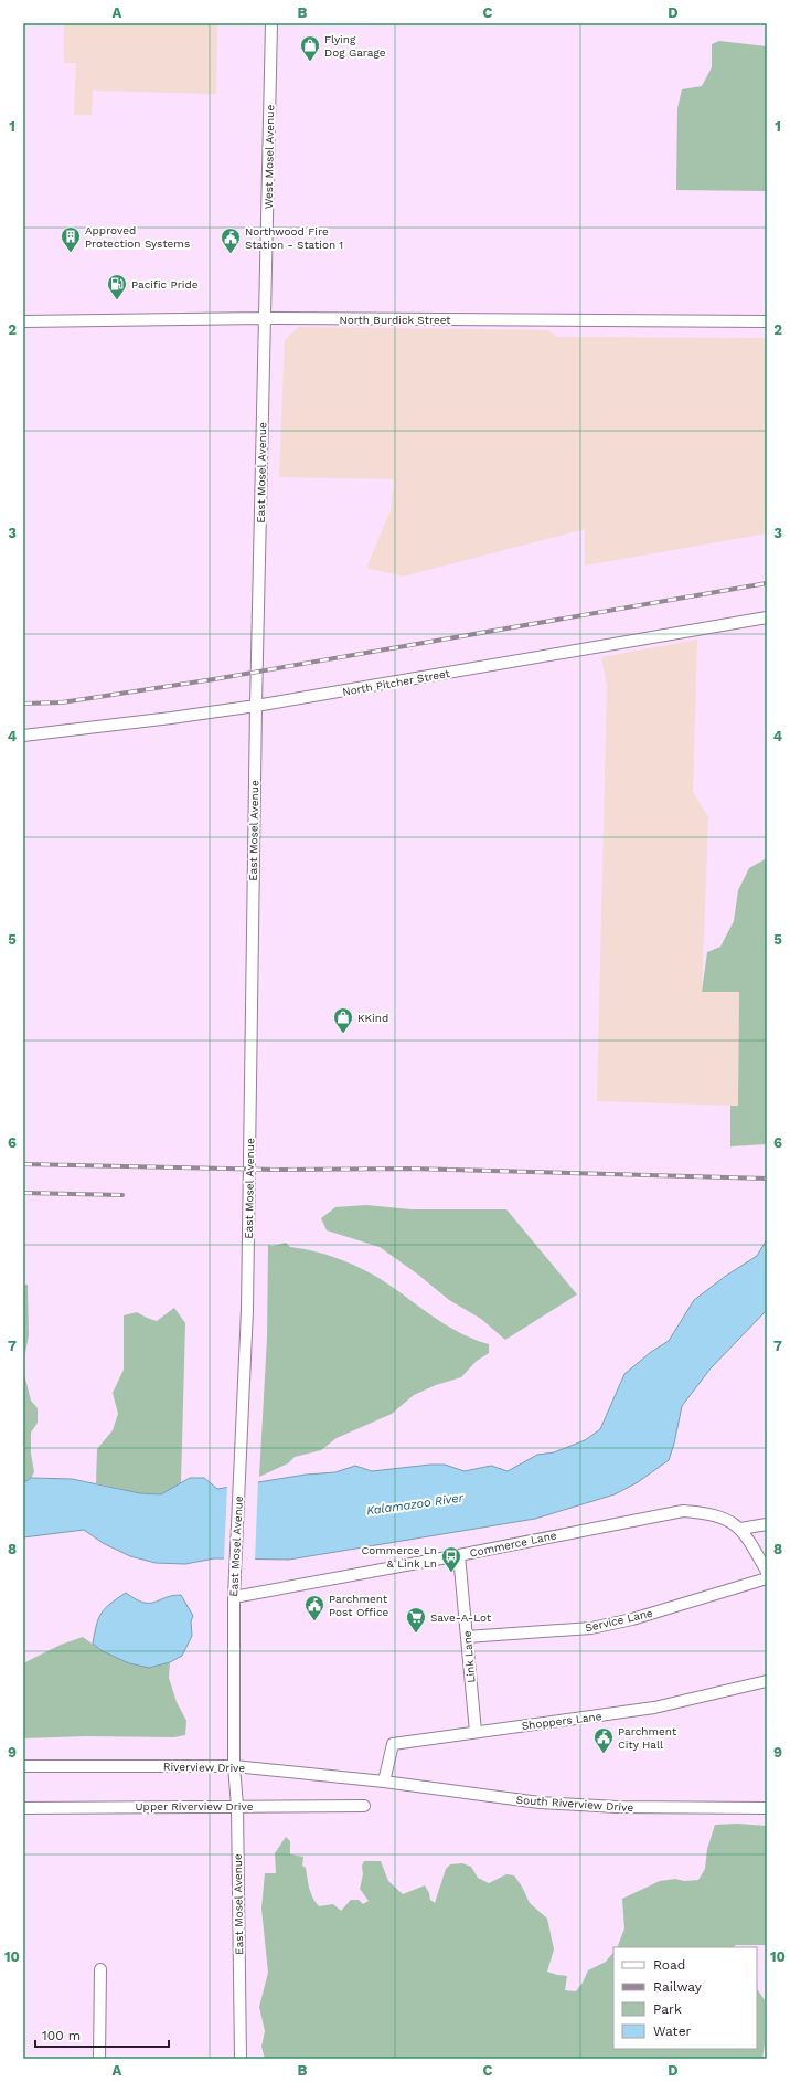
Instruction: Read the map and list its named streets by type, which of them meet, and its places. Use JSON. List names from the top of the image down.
{
  "streets": {
    "street": [
      "West Mosel Avenue",
      "North Burdick Street",
      "East Mosel Avenue",
      "North Pitcher Street",
      "Commerce Lane",
      "Service Lane",
      "Link Lane",
      "Shoppers Lane",
      "Riverview Drive",
      "South Riverview Drive",
      "Upper Riverview Drive"
    ]
  },
  "crossings": [
    ["West Mosel Avenue", "North Burdick Street"],
    ["West Mosel Avenue", "East Mosel Avenue"],
    ["North Burdick Street", "East Mosel Avenue"],
    ["East Mosel Avenue", "North Pitcher Street"],
    ["East Mosel Avenue", "Commerce Lane"],
    ["East Mosel Avenue", "Riverview Drive"],
    ["East Mosel Avenue", "Upper Riverview Drive"],
    ["Commerce Lane", "Link Lane"],
    ["Service Lane", "Link Lane"],
    ["Link Lane", "Shoppers Lane"],
    ["Shoppers Lane", "Riverview Drive"],
    ["Shoppers Lane", "South Riverview Drive"],
    ["Riverview Drive", "South Riverview Drive"]
  ],
  "water": ["Kalamazoo River"],
  "places": {
    "shop": ["Flying Dog Garage", "KKind"],
    "building": ["Approved Protection Systems"],
    "public building": ["Northwood Fire Station - Station 1", "Parchment Post Office", "Parchment City Hall"],
    "fuel station": ["Pacific Pride"],
    "bus stop": ["Commerce Ln & Link Ln"],
    "supermarket": ["Save-A-Lot"]
  },
  "legend": [
    "Road",
    "Railway",
    "Park",
    "Water"
  ],
  "scale_bar": "100 m",
  "grid": {
    "columns": [
      "A",
      "B",
      "C",
      "D"
    ],
    "rows": [
      "1",
      "2",
      "3",
      "4",
      "5",
      "6",
      "7",
      "8",
      "9",
      "10"
    ]
  }
}
